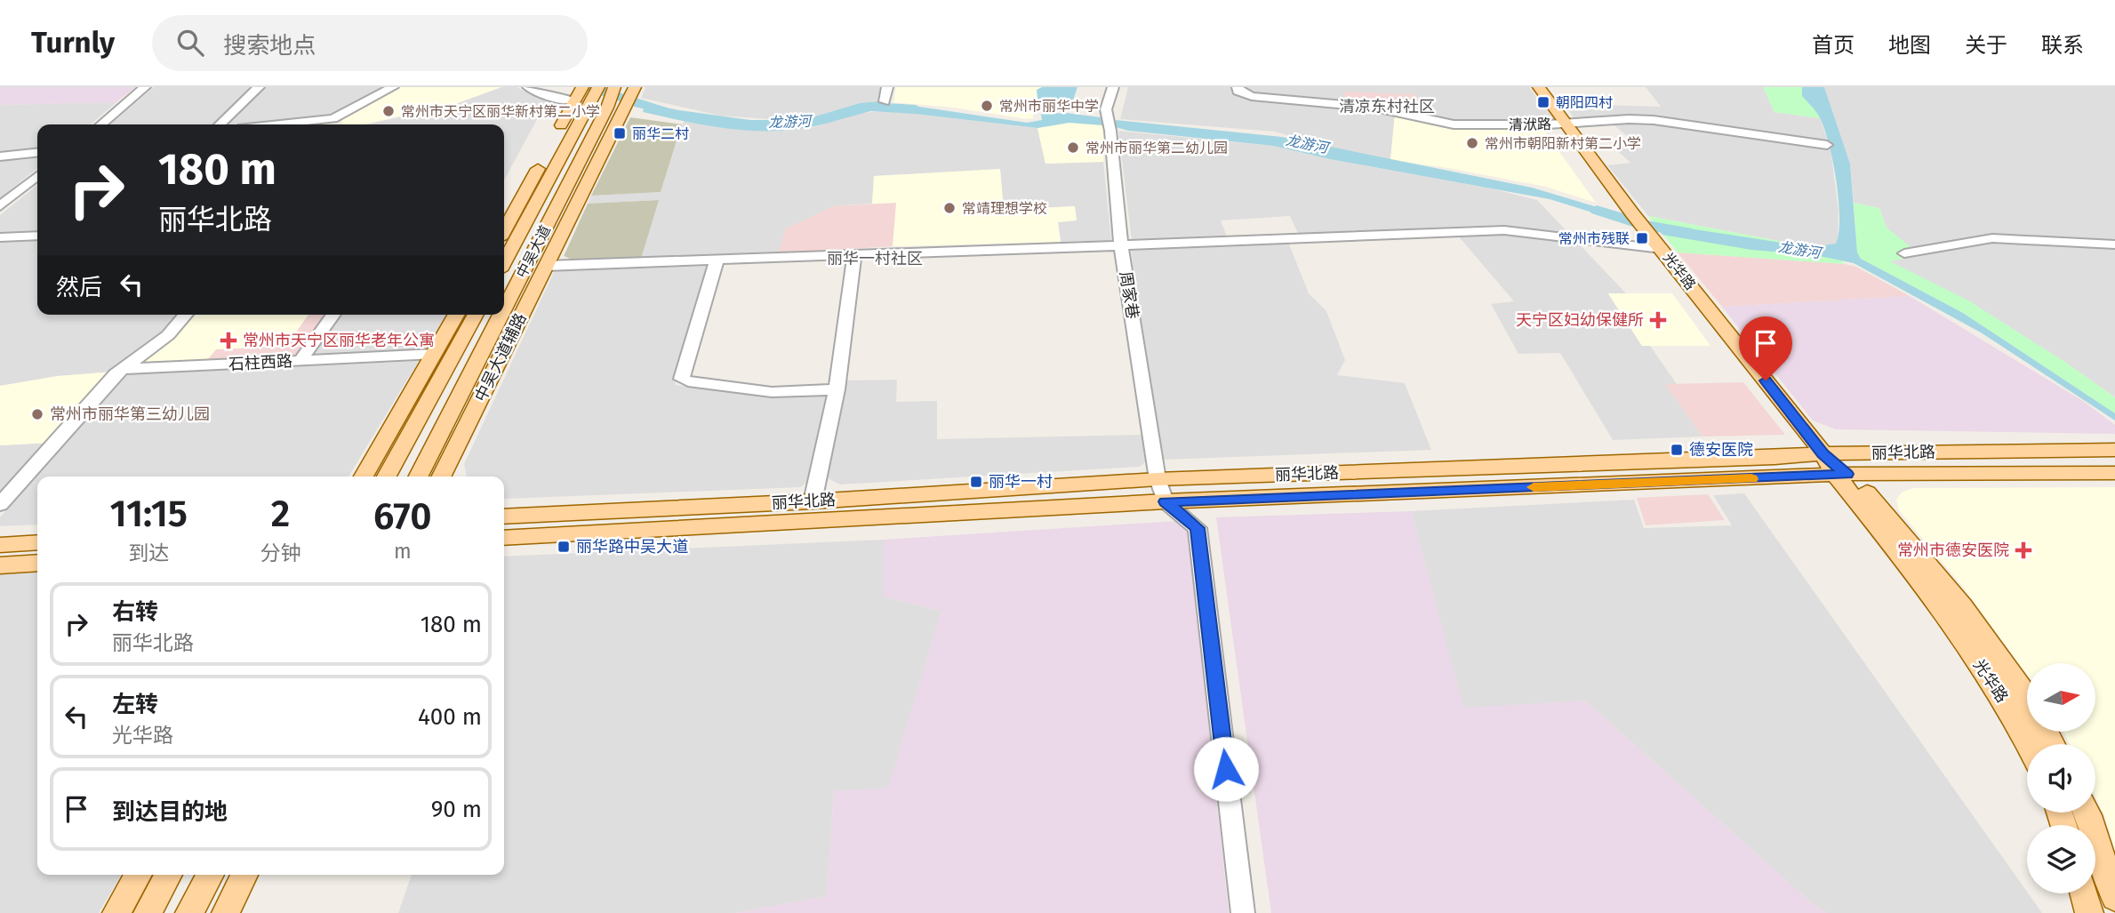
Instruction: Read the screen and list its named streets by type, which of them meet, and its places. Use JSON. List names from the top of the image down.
{
  "streets": {
    "main road": [
      "中吴大道",
      "光华路",
      "中吴大道辅路",
      "丽华北路"
    ],
    "street": ["清洑路", "周家巷", "石柱西路"]
  },
  "crossings": [
    ["清洑路", "光华路"],
    ["中吴大道", "中吴大道辅路"],
    ["光华路", "丽华北路"],
    ["周家巷", "丽华北路"]
  ],
  "districts": ["清凉东村社区", "丽华一村社区"],
  "water": ["龙游河"],
  "places": {
    "transit": [
      "朝阳四村",
      "丽华二村",
      "常州市残联",
      "德安医院",
      "丽华一村",
      "丽华路中吴大道"
    ],
    "other": [
      "常州市丽华中学",
      "常州市天宁区丽华新村第二小学",
      "常州市朝阳新村第二小学",
      "常州市丽华第二幼儿园",
      "常靖理想学校",
      "常州市丽华第三幼儿园"
    ],
    "health": ["天宁区妇幼保健所", "常州市天宁区丽华老年公寓", "常州市德安医院"]
  },
  "north": "right",
  "page": {
    "header": "Turnly",
    "search": "搜索地点",
    "nav": [
      "首页",
      "地图",
      "关于",
      "联系"
    ],
    "turn": ["180 m", "丽华北路"],
    "then": "然后",
    "eta": [
      "11:15",
      "到达",
      "2",
      "分钟",
      "670",
      "m"
    ],
    "list": [
      {
        "name": "右转",
        "note": "丽华北路",
        "value": "180 m"
      },
      {
        "name": "左转",
        "note": "光华路",
        "value": "400 m"
      },
      {
        "name": "到达目的地",
        "value": "90 m"
      }
    ]
  }
}
